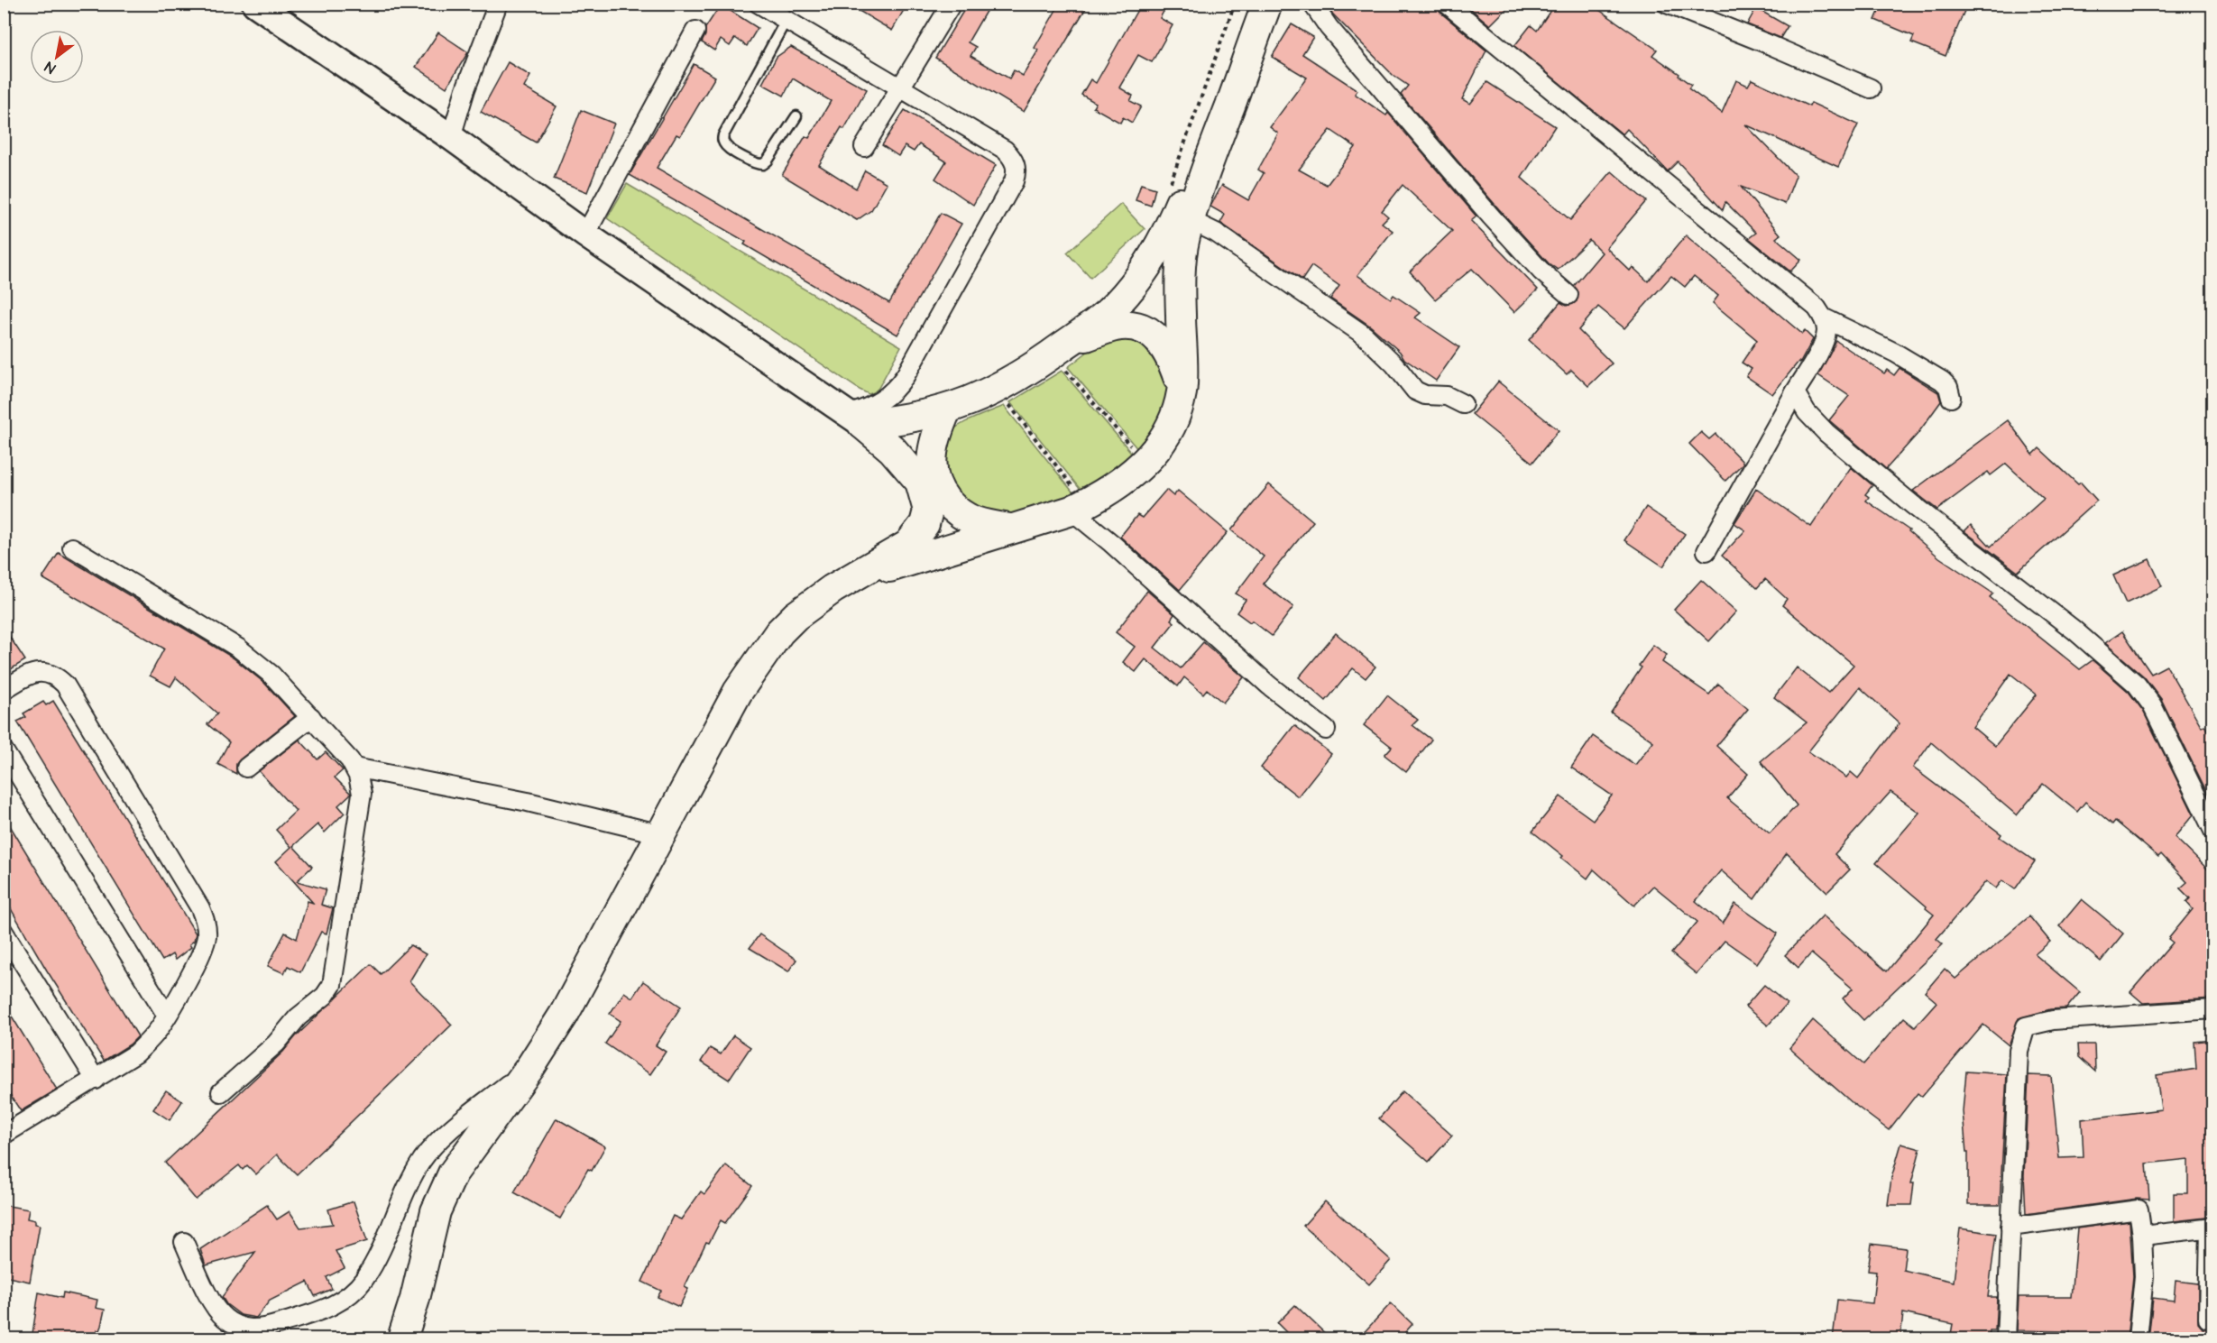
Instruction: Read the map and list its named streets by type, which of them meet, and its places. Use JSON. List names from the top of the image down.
{
  "north": "bottom left"
}
